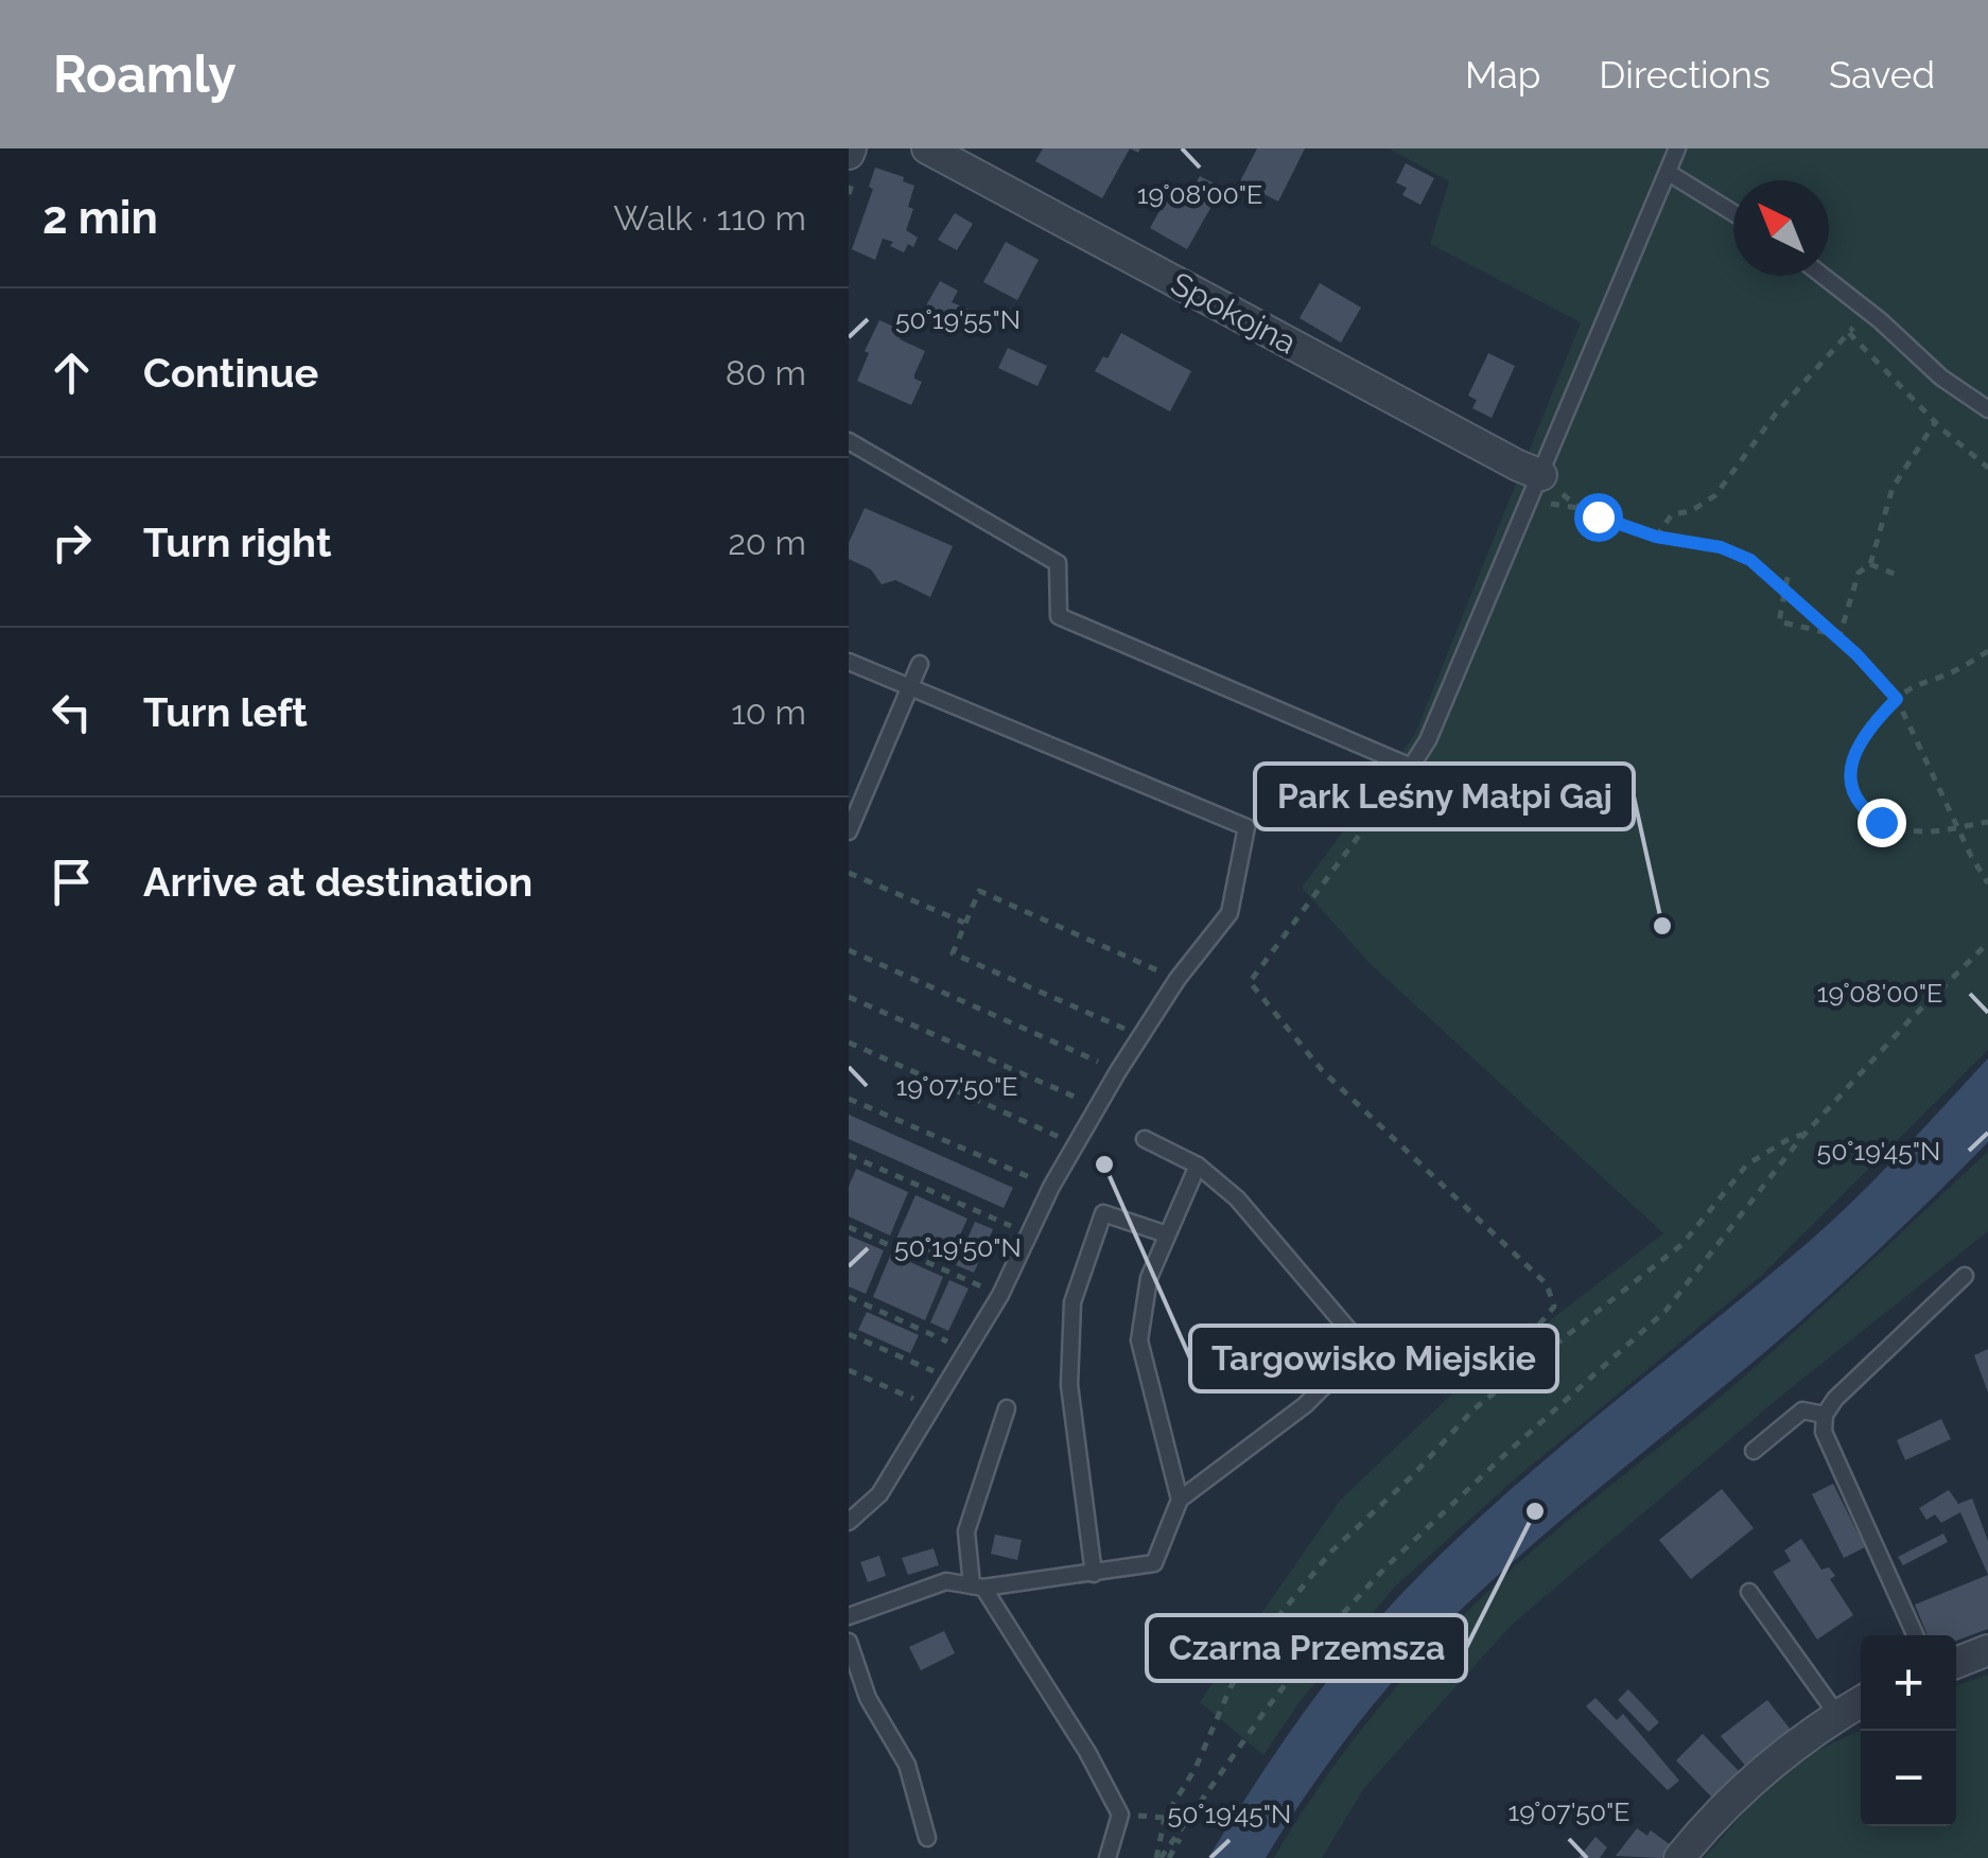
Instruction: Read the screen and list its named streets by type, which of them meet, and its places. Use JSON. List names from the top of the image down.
{
  "streets": {
    "street": ["Spokojna"]
  },
  "places": ["Park Leśny Małpi Gaj", "Targowisko Miejskie", "Czarna Przemsza"],
  "north": "top left",
  "page": {
    "header": "Roamly",
    "nav": ["Map", "Directions", "Saved"],
    "heading": ["2 min", "Walk · 110 m"],
    "list": [
      ["Continue", "80 m"],
      ["Turn right", "20 m"],
      ["Turn left", "10 m"],
      "Arrive at destination"
    ],
    "map_buttons": ["+", "−"]
  },
  "coordinates": [
    "19°08'00\"E",
    "50°19'55\"N",
    "19°07'50\"E",
    "50°19'45\"N",
    "50°19'50\"N"
  ]
}
